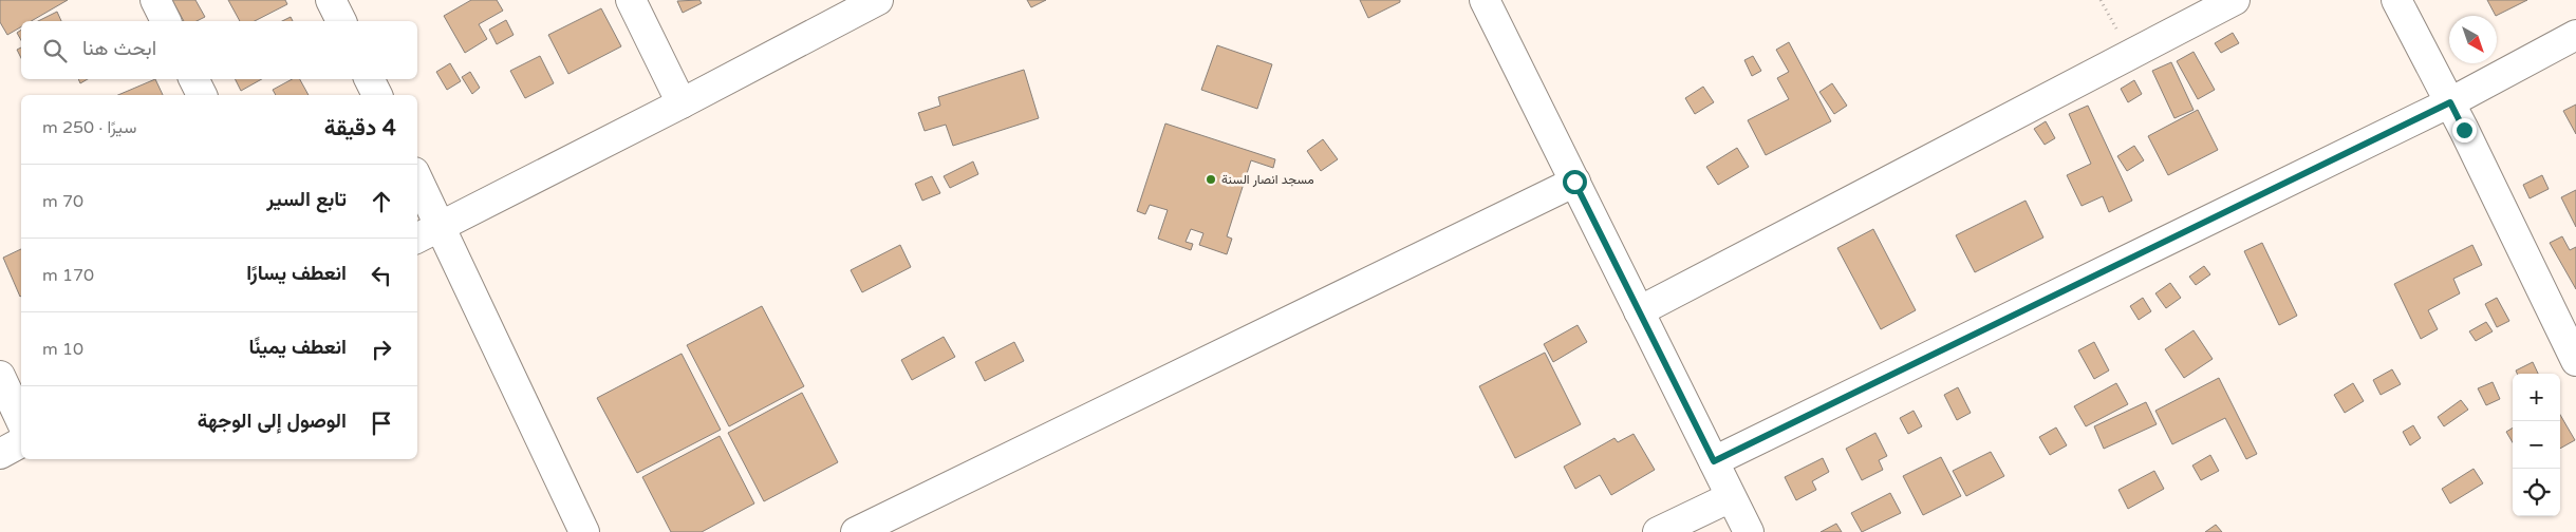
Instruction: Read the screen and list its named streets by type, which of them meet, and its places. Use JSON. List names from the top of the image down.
{
  "places": ["مسجد انصار السنة"],
  "north": "bottom right",
  "page": {
    "search": "ابحث هنا",
    "heading": ["4 دقيقة", "سيرًا · 250 m"],
    "list": [
      ["تابع السير", "70 m"],
      ["انعطف يسارًا", "170 m"],
      ["انعطف يمينًا", "10 m"],
      "الوصول إلى الوجهة"
    ],
    "map_buttons": ["+", "−"]
  }
}
